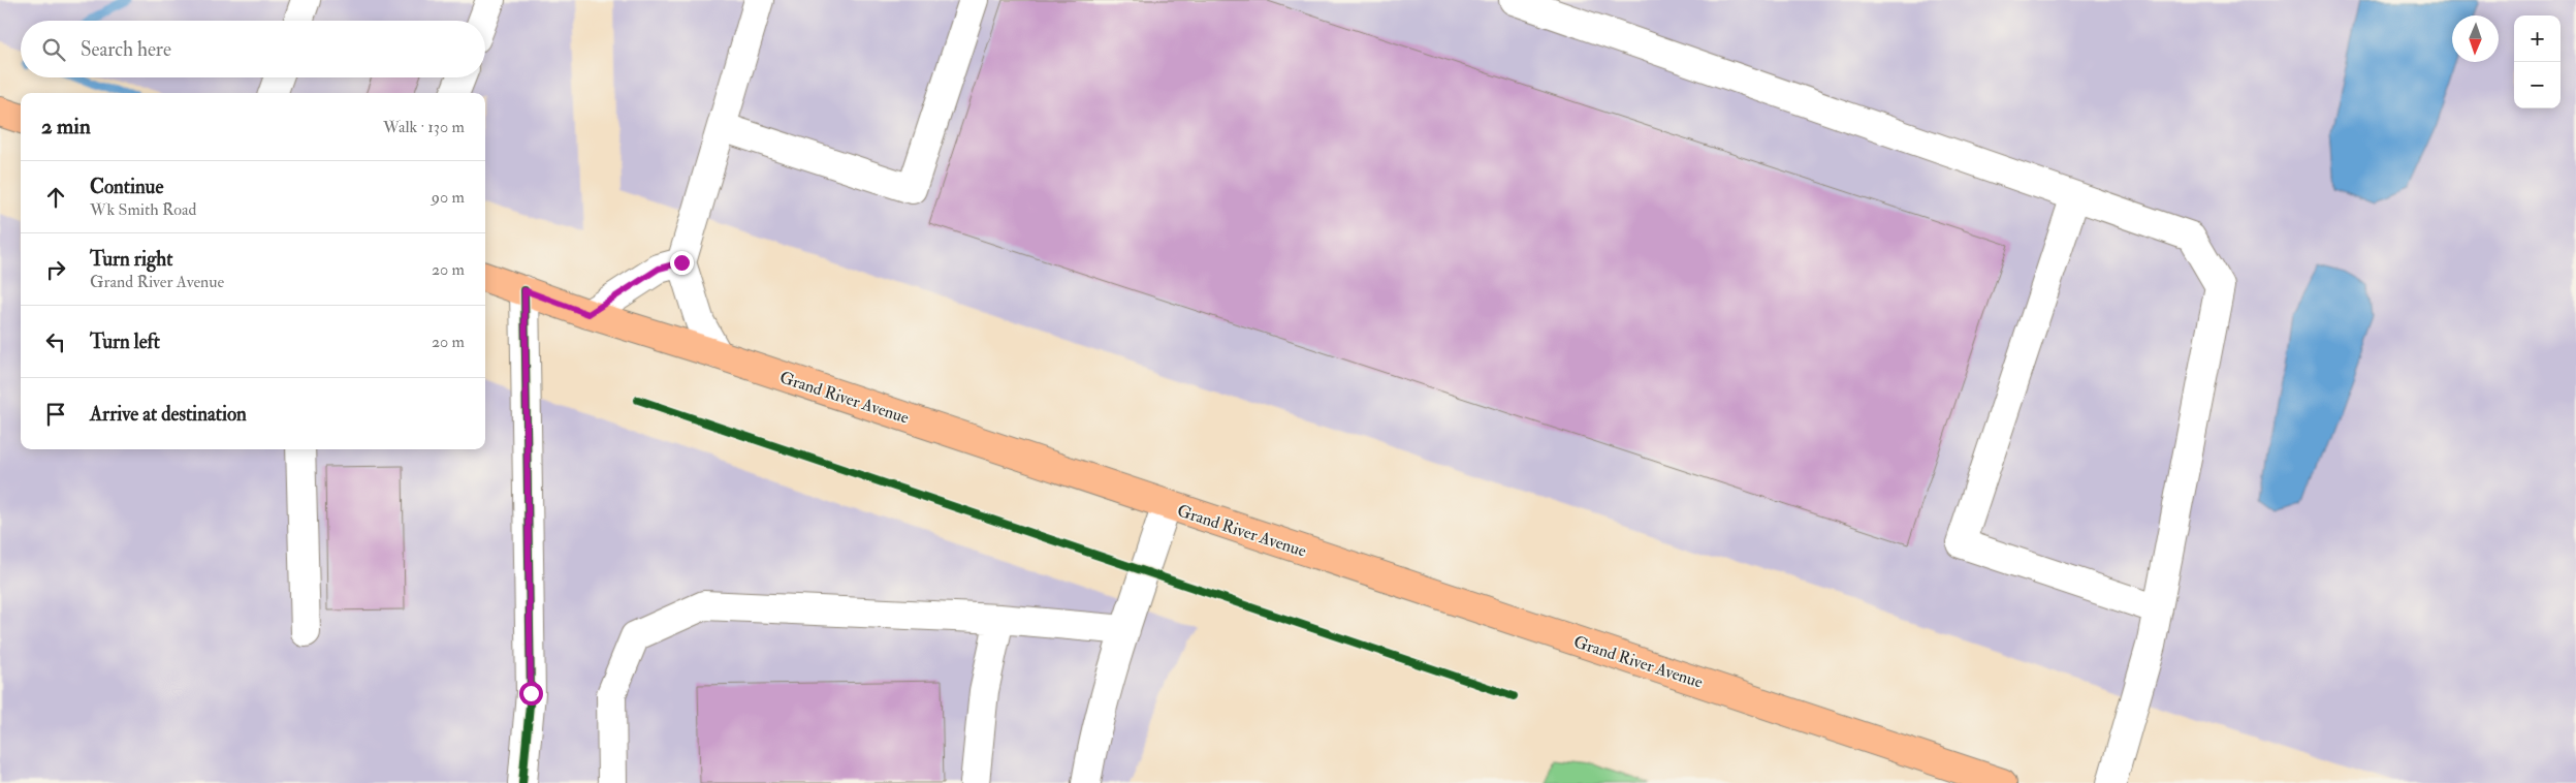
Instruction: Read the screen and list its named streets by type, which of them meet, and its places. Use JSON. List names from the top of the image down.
{
  "streets": {
    "main road": ["Grand River Avenue"]
  },
  "north": "bottom",
  "page": {
    "map_buttons": ["+", "−"],
    "search": "Search here",
    "heading": ["2 min", "Walk · 130 m"],
    "list": [
      ["Continue", "Wk Smith Road", "90 m"],
      ["Turn right", "Grand River Avenue", "20 m"],
      ["Turn left", "20 m"],
      "Arrive at destination"
    ]
  }
}
